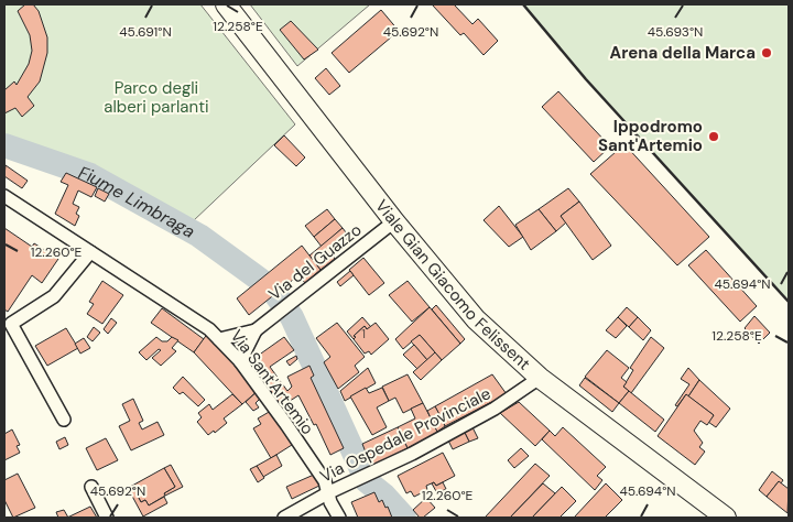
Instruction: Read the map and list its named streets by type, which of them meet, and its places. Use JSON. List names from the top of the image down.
{
  "streets": {
    "main road": ["Viale Gian Giacomo Felissent"],
    "street": ["Via del Guazzo", "Via Sant'Artemio", "Via Ospedale Provinciale"]
  },
  "crossings": [
    ["Via del Guazzo", "Viale Gian Giacomo Felissent"],
    ["Via del Guazzo", "Via Sant'Artemio"],
    ["Viale Gian Giacomo Felissent", "Via Ospedale Provinciale"],
    ["Via Sant'Artemio", "Via Ospedale Provinciale"]
  ],
  "water": ["Fiume Limbraga"],
  "parks": ["Parco degli alberi parlanti"],
  "places": ["Arena della Marca", "Ippodromo Sant'Artemio"],
  "house_numbers": ["1"],
  "coordinates": [
    "12.258°E",
    "45.691°N",
    "45.692°N",
    "45.693°N",
    "12.260°E",
    "45.694°N"
  ]
}
